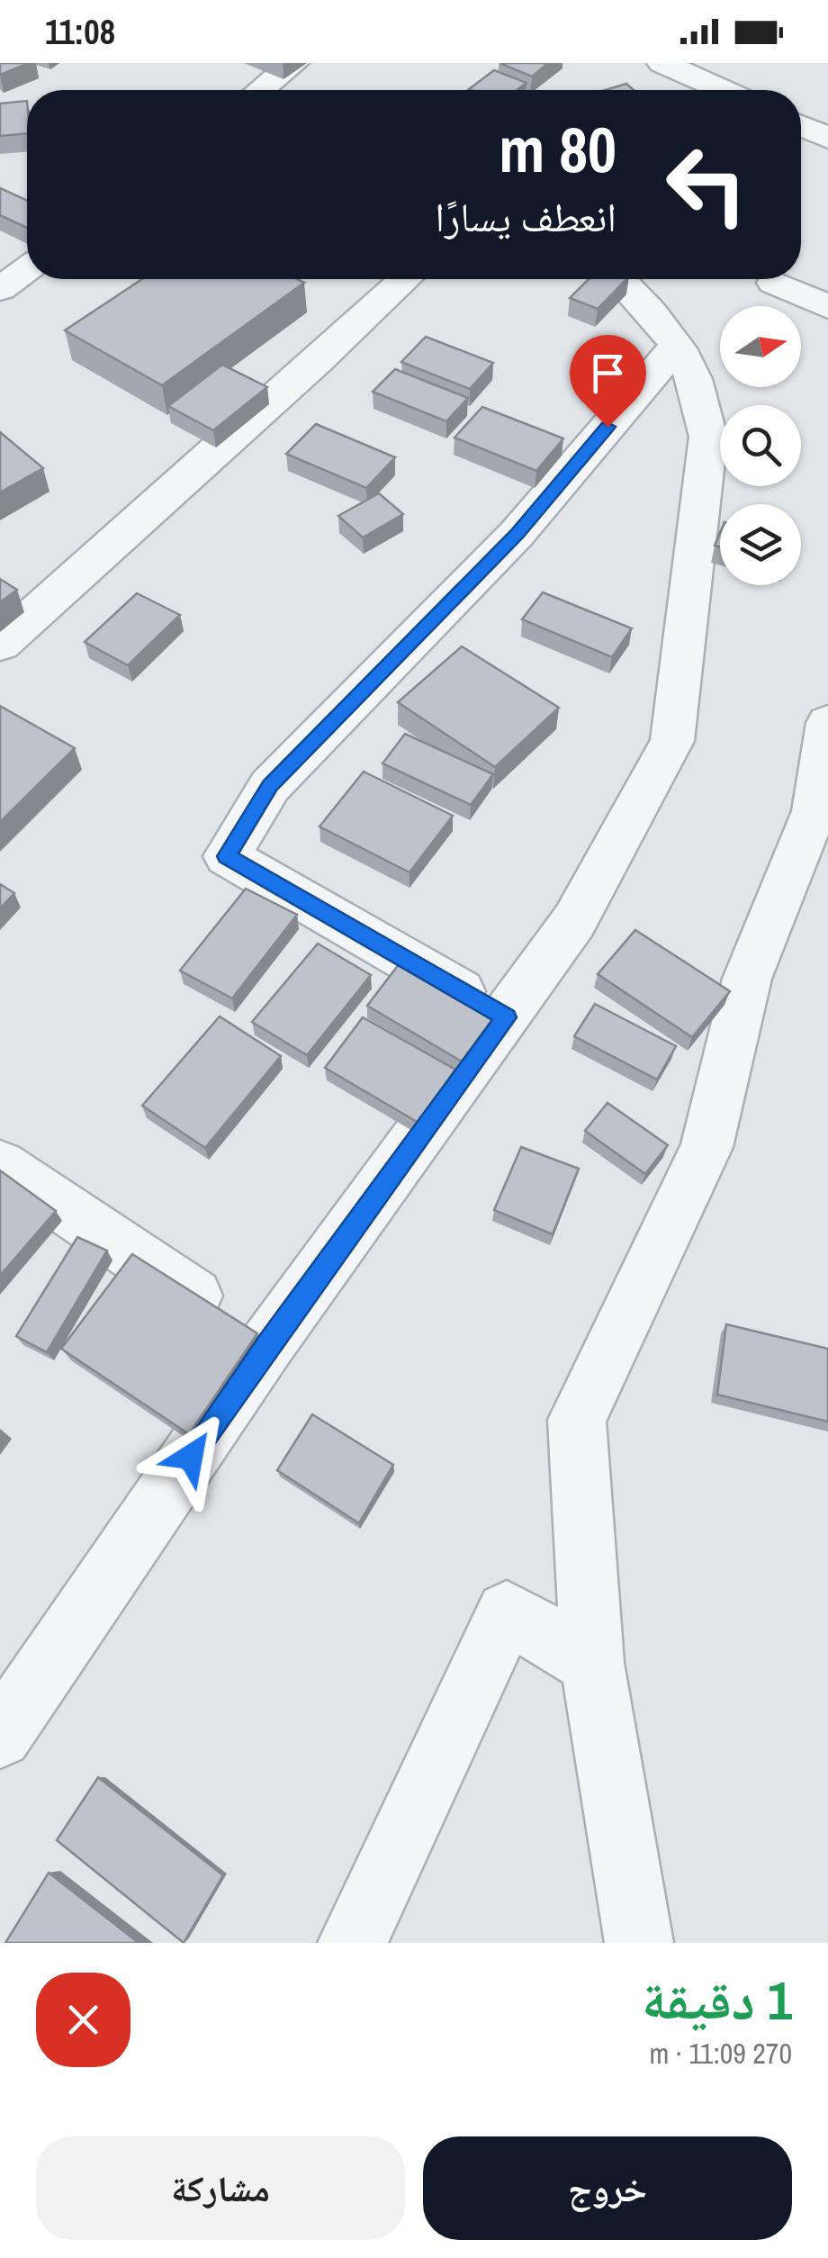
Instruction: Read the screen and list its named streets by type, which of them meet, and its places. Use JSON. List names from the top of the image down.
{
  "north": "right",
  "page": {
    "status": "11:08",
    "turn": ["80 m", "انعطف يسارًا"],
    "heading": ["1 دقيقة", "270 m · 11:09"],
    "buttons": ["خروج", "مشاركة"]
  }
}
